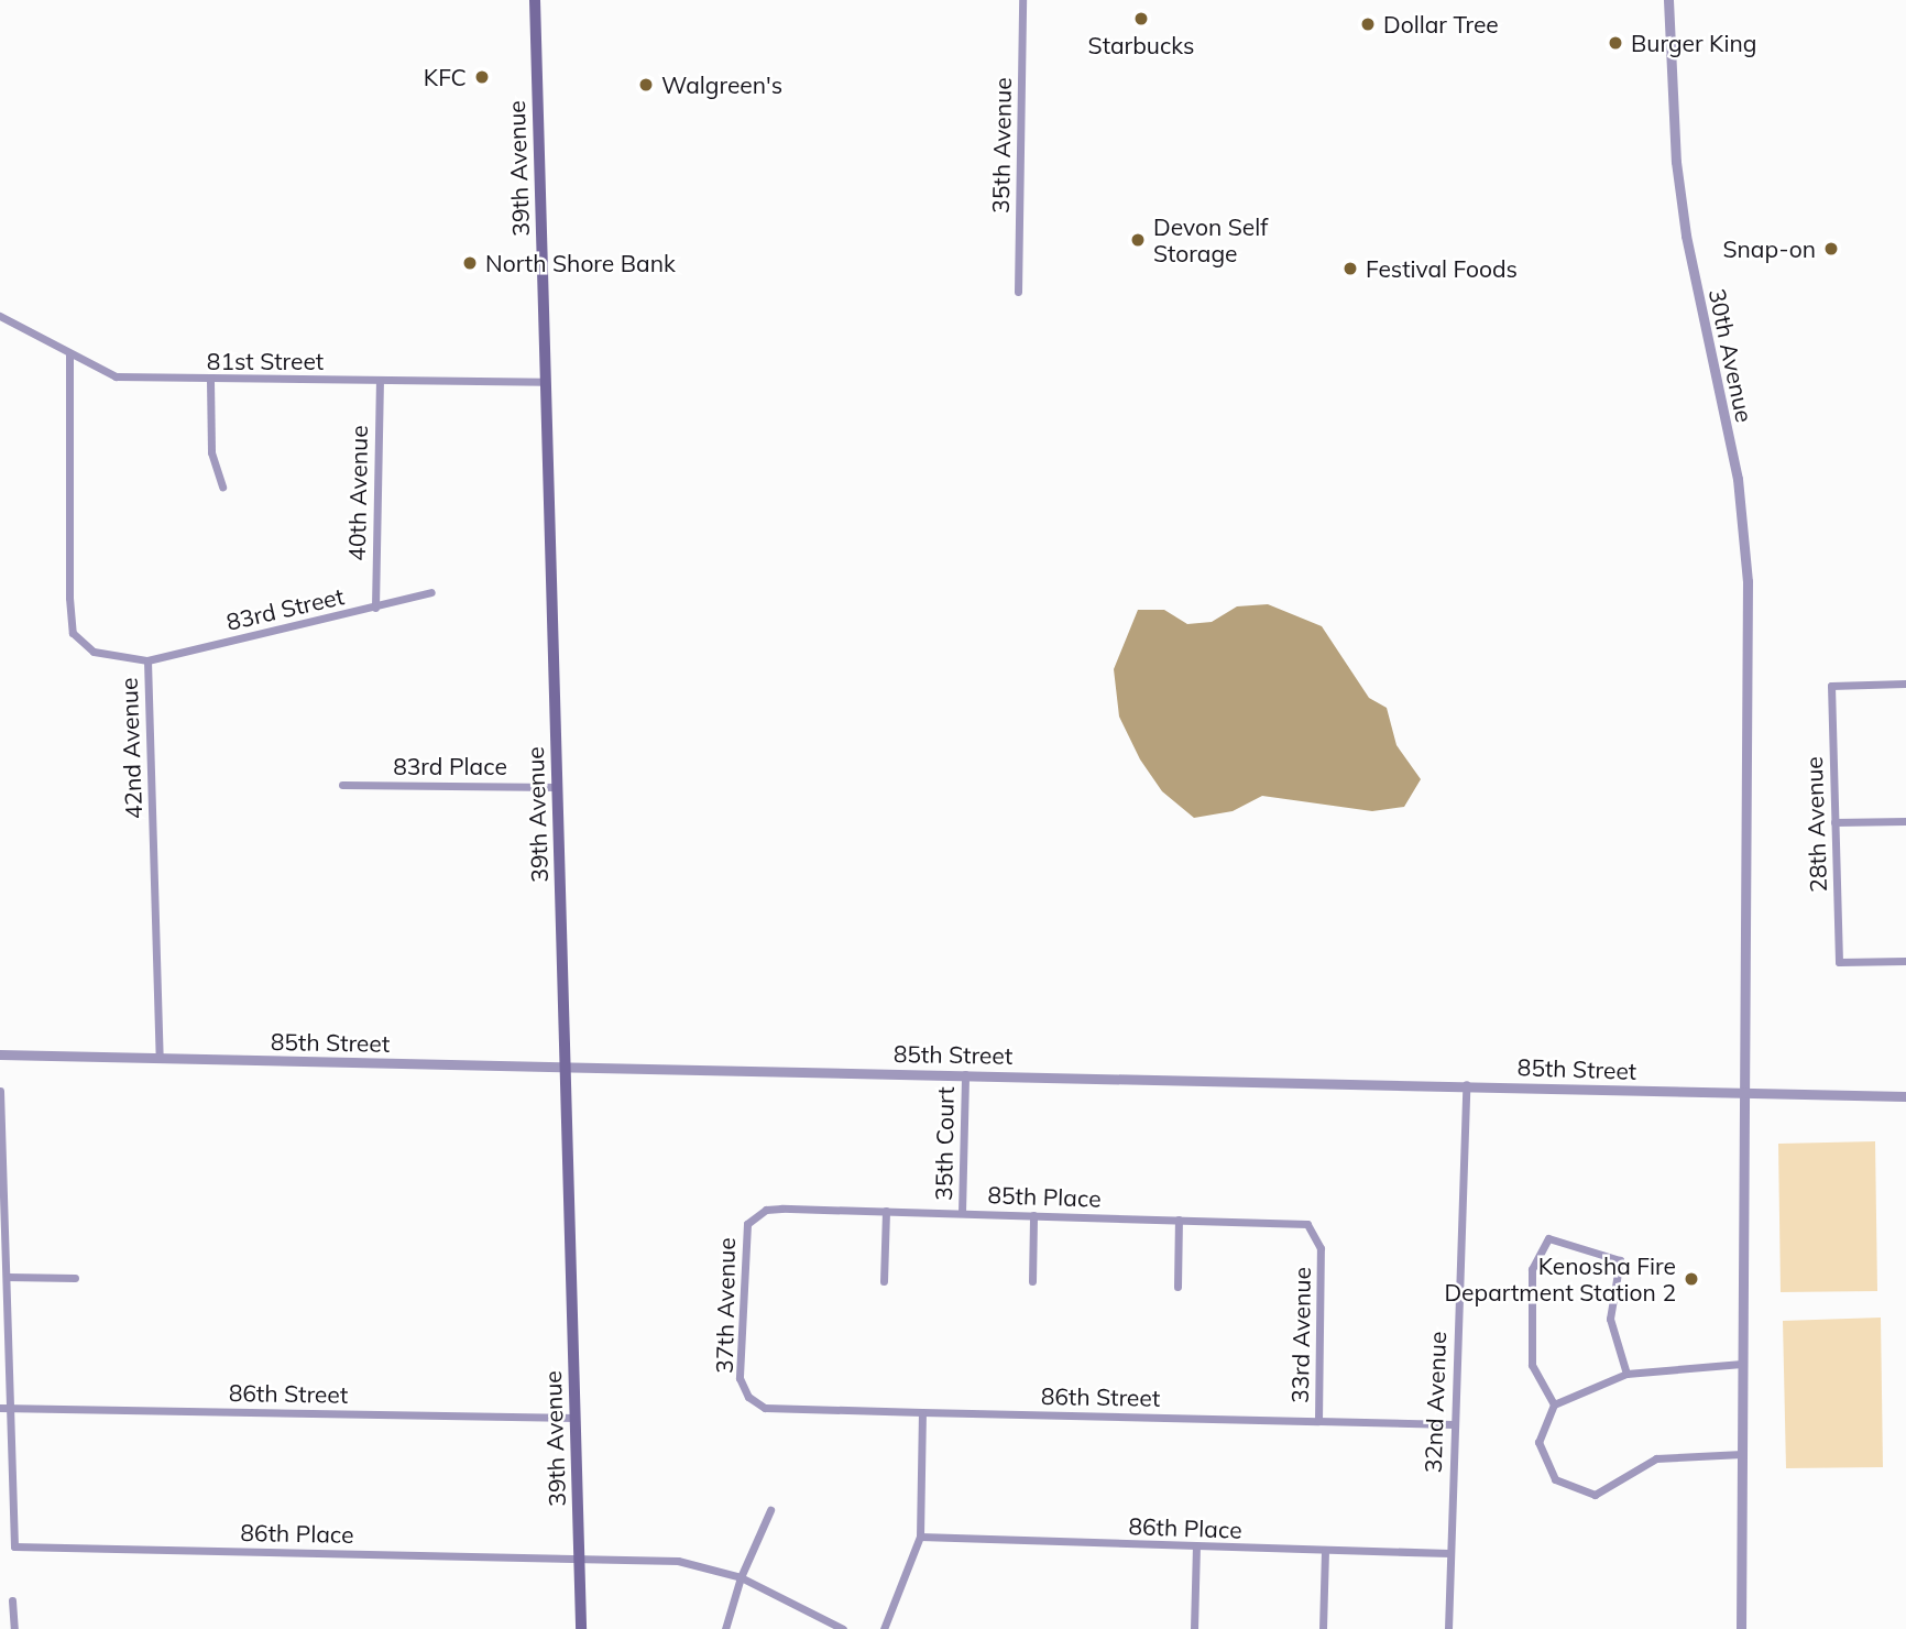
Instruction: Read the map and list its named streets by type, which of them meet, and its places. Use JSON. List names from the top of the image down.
{
  "streets": {
    "main road": ["39th Avenue"],
    "street": [
      "35th Avenue",
      "30th Avenue",
      "81st Street",
      "40th Avenue",
      "83rd Street",
      "42nd Avenue",
      "83rd Place",
      "28th Avenue",
      "85th Street",
      "35th Court",
      "85th Place",
      "37th Avenue",
      "33rd Avenue",
      "86th Street",
      "32nd Avenue",
      "86th Place"
    ]
  },
  "crossings": [
    ["39th Avenue", "81st Street"],
    ["39th Avenue", "83rd Place"],
    ["39th Avenue", "85th Street"],
    ["39th Avenue", "86th Street"],
    ["39th Avenue", "86th Place"],
    ["30th Avenue", "85th Street"],
    ["81st Street", "40th Avenue"],
    ["81st Street", "42nd Avenue"],
    ["40th Avenue", "83rd Street"],
    ["83rd Street", "42nd Avenue"],
    ["42nd Avenue", "85th Street"],
    ["85th Street", "35th Court"],
    ["85th Street", "32nd Avenue"],
    ["35th Court", "85th Place"],
    ["85th Place", "37th Avenue"],
    ["85th Place", "33rd Avenue"],
    ["37th Avenue", "86th Street"],
    ["33rd Avenue", "86th Street"],
    ["86th Street", "32nd Avenue"],
    ["86th Street", "86th Place"],
    ["32nd Avenue", "86th Place"]
  ],
  "places": [
    "Starbucks",
    "Dollar Tree",
    "Burger King",
    "KFC",
    "Walgreen's",
    "Devon Self Storage",
    "Snap-on",
    "North Shore Bank",
    "Festival Foods",
    "Kenosha Fire Department Station 2"
  ]
}
